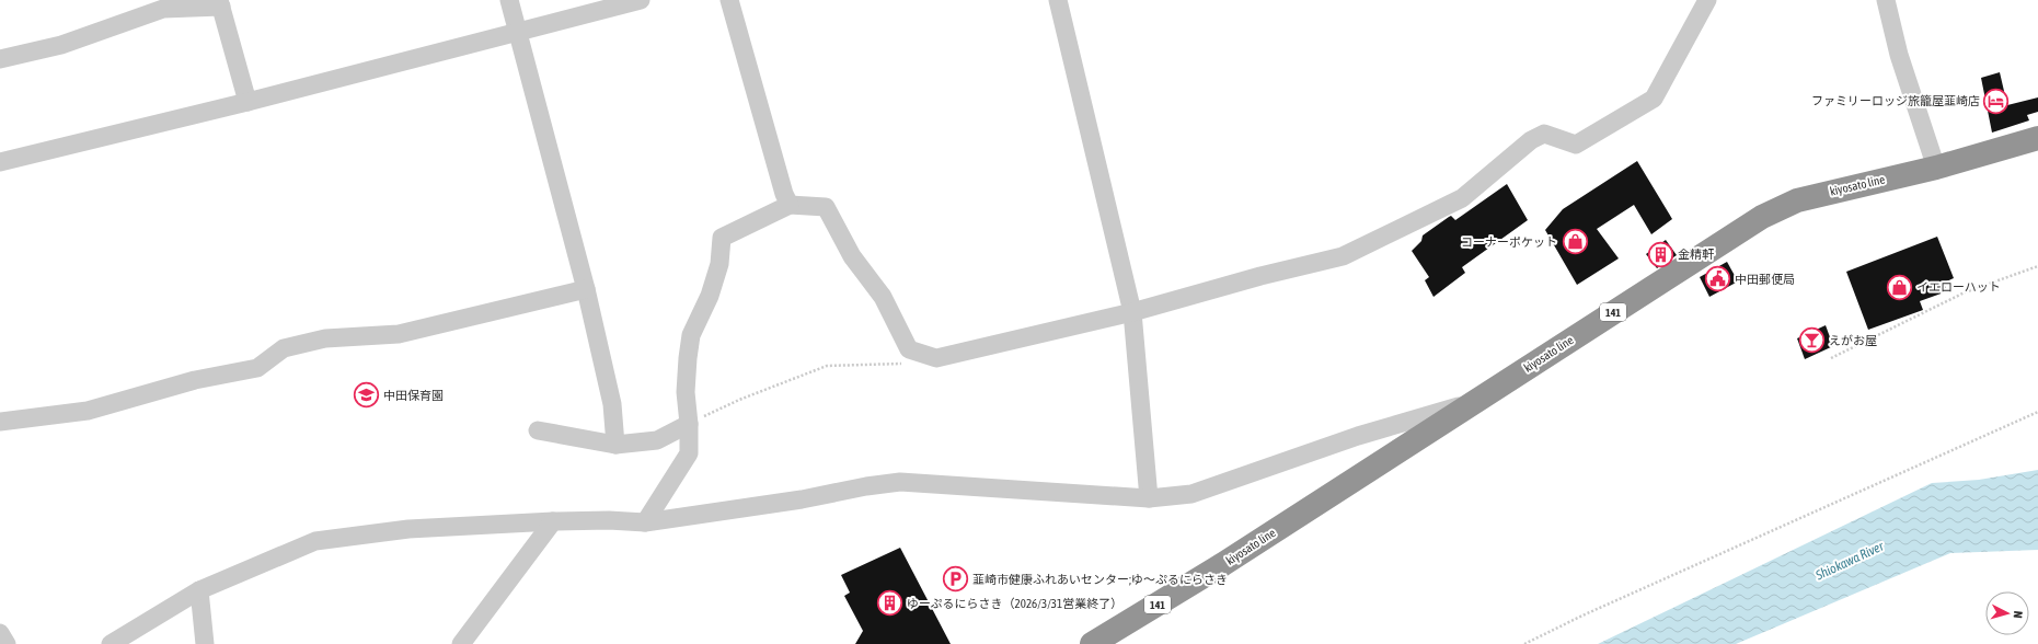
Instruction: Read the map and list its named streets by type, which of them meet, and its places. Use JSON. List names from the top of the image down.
{
  "streets": {
    "highway": ["kiyosato line", "141"]
  },
  "water": ["Shiokawa River"],
  "places": {
    "hotel": ["ファミリーロッジ旅籠屋韮崎店"],
    "shop": ["コーナーポケット", "イエローハット"],
    "building": ["金精軒", "ゆーぷるにらさき（2026/3/31営業終了）"],
    "public building": ["中田郵便局"],
    "bar": ["えがお屋"],
    "school or university": ["中田保育園"],
    "parking": ["韮崎市健康ふれあいセンター;ゆ～ぷるにらさき"]
  },
  "north": "right"
}
